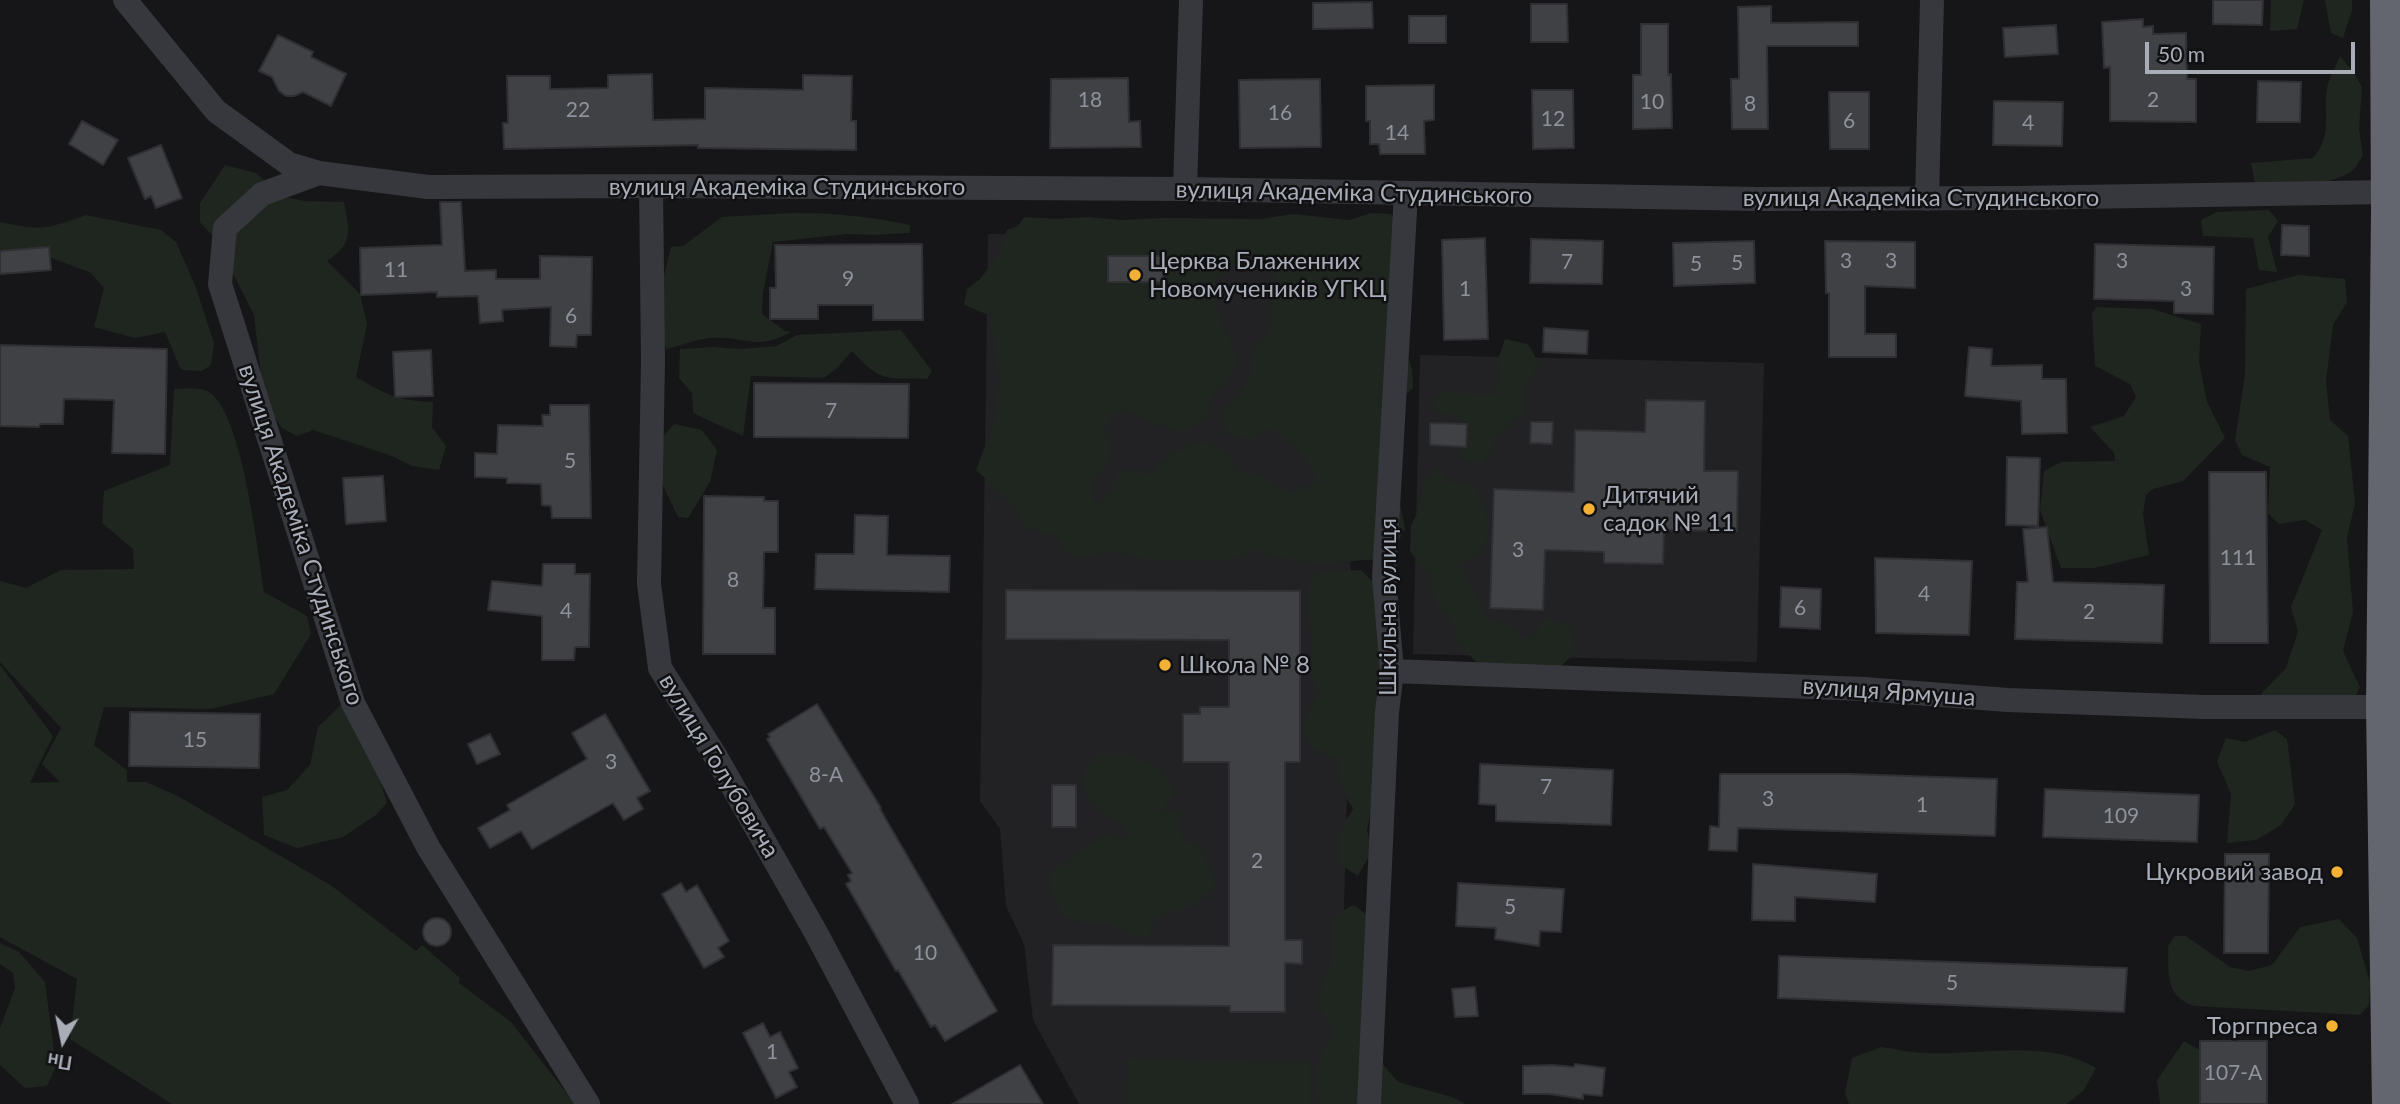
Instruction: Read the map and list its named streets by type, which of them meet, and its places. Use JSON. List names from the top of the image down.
{
  "streets": {
    "street": [
      "вулиця Академіка Студинського",
      "Шкільна вулиця",
      "вулиця Ярмуша",
      "вулиця Голубовича"
    ]
  },
  "crossings": [
    ["вулиця Академіка Студинського", "Шкільна вулиця"],
    ["вулиця Академіка Студинського", "вулиця Голубовича"],
    ["Шкільна вулиця", "вулиця Ярмуша"]
  ],
  "places": [
    "Церква Блаженних Новомучеників УГКЦ",
    "Дитячий садок № 11",
    "Школа № 8",
    "Цукровий завод",
    "Торгпреса"
  ],
  "house_numbers": [
    "18",
    "2",
    "10",
    "8",
    "22",
    "16",
    "12",
    "6",
    "4",
    "14",
    "3",
    "3",
    "3",
    "7",
    "5",
    "5",
    "11",
    "9",
    "1",
    "3",
    "6",
    "7",
    "5",
    "3",
    "111",
    "8",
    "4",
    "6",
    "4",
    "2",
    "15",
    "3",
    "8-А",
    "7",
    "3",
    "1",
    "109",
    "2",
    "5",
    "10",
    "5",
    "1",
    "107-А"
  ],
  "scale_bar": "50 m",
  "north": "bottom"
}
